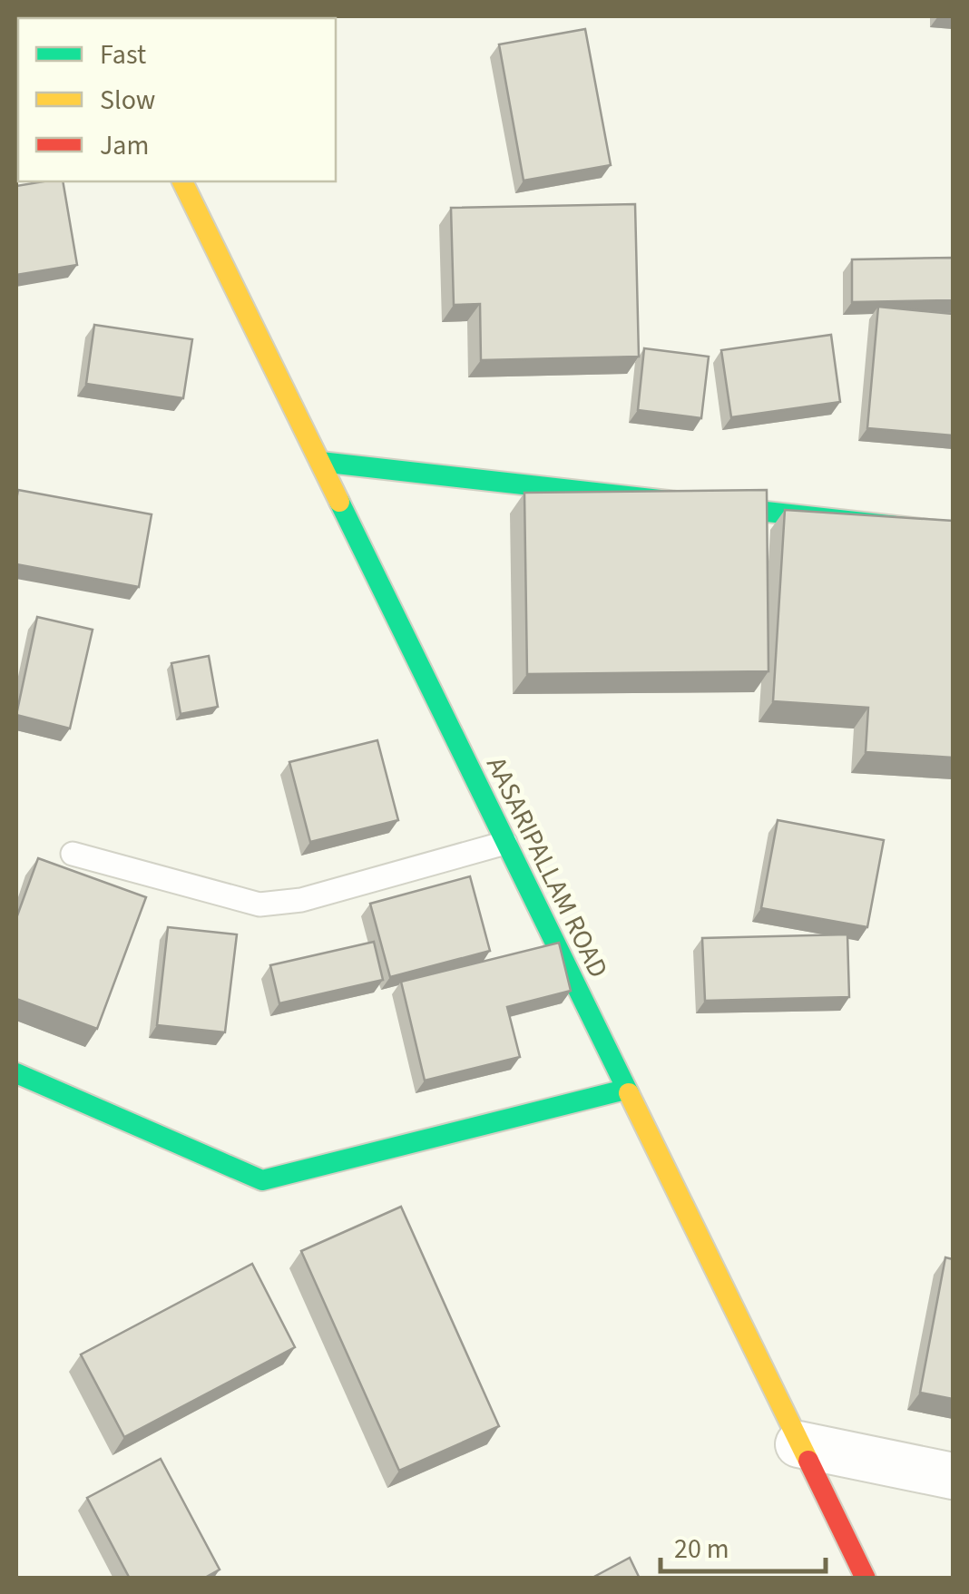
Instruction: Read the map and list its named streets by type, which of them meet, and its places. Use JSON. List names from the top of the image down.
{
  "streets": {
    "main road": ["AASARIPALLAM ROAD"]
  },
  "legend": ["Fast", "Slow", "Jam"],
  "scale_bar": "20 m"
}
